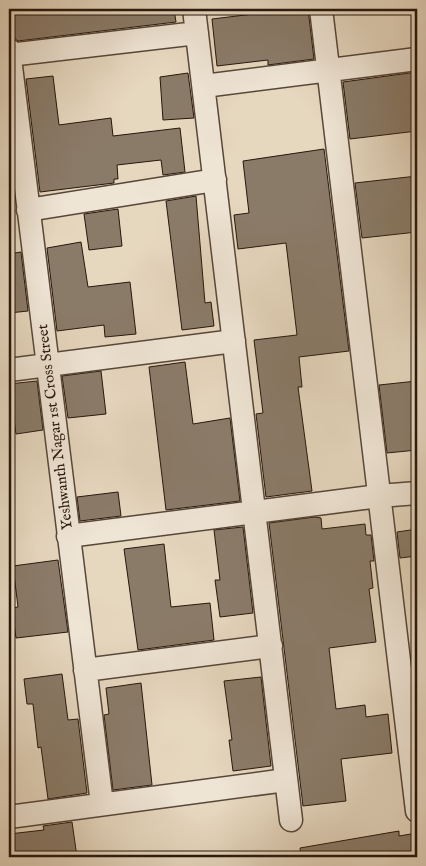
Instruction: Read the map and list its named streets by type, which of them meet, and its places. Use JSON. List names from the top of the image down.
{
  "streets": {
    "street": ["Yeshwanth Nagar 1st Cross Street"]
  }
}
